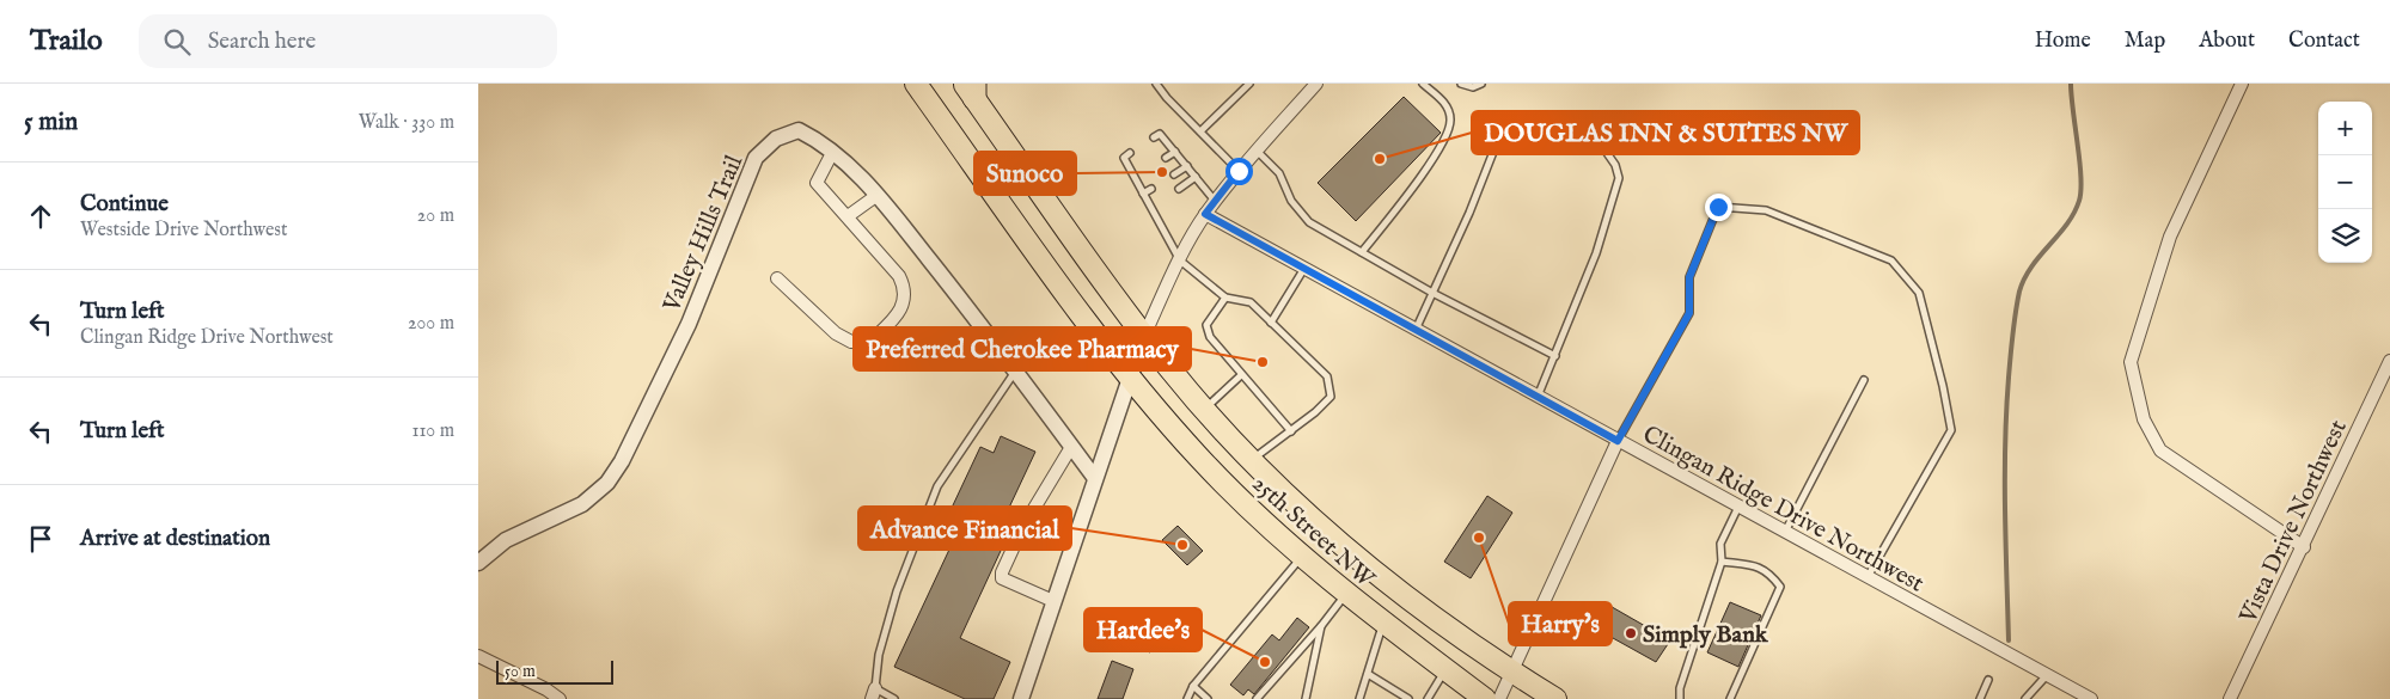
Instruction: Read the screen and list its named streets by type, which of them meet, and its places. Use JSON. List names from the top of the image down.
{
  "streets": {
    "highway": ["25th Street NW"],
    "street": ["Valley Hills Trail", "Clingan Ridge Drive Northwest", "Vista Drive Northwest"]
  },
  "places": [
    "DOUGLAS INN & SUITES NW",
    "Sunoco",
    "Preferred Cherokee Pharmacy",
    "Harry's",
    "Advance Financial",
    "Simply Bank",
    "Hardee's"
  ],
  "scale_bar": "50 m",
  "page": {
    "header": "Trailo",
    "search": "Search here",
    "nav": [
      "Home",
      "Map",
      "About",
      "Contact"
    ],
    "heading": ["5 min", "Walk · 330 m"],
    "map_buttons": ["+", "−"],
    "list": [
      ["Continue", "Westside Drive Northwest", "20 m"],
      ["Turn left", "Clingan Ridge Drive Northwest", "200 m"],
      ["Turn left", "110 m"],
      "Arrive at destination"
    ],
    "scale": "50 m"
  }
}
